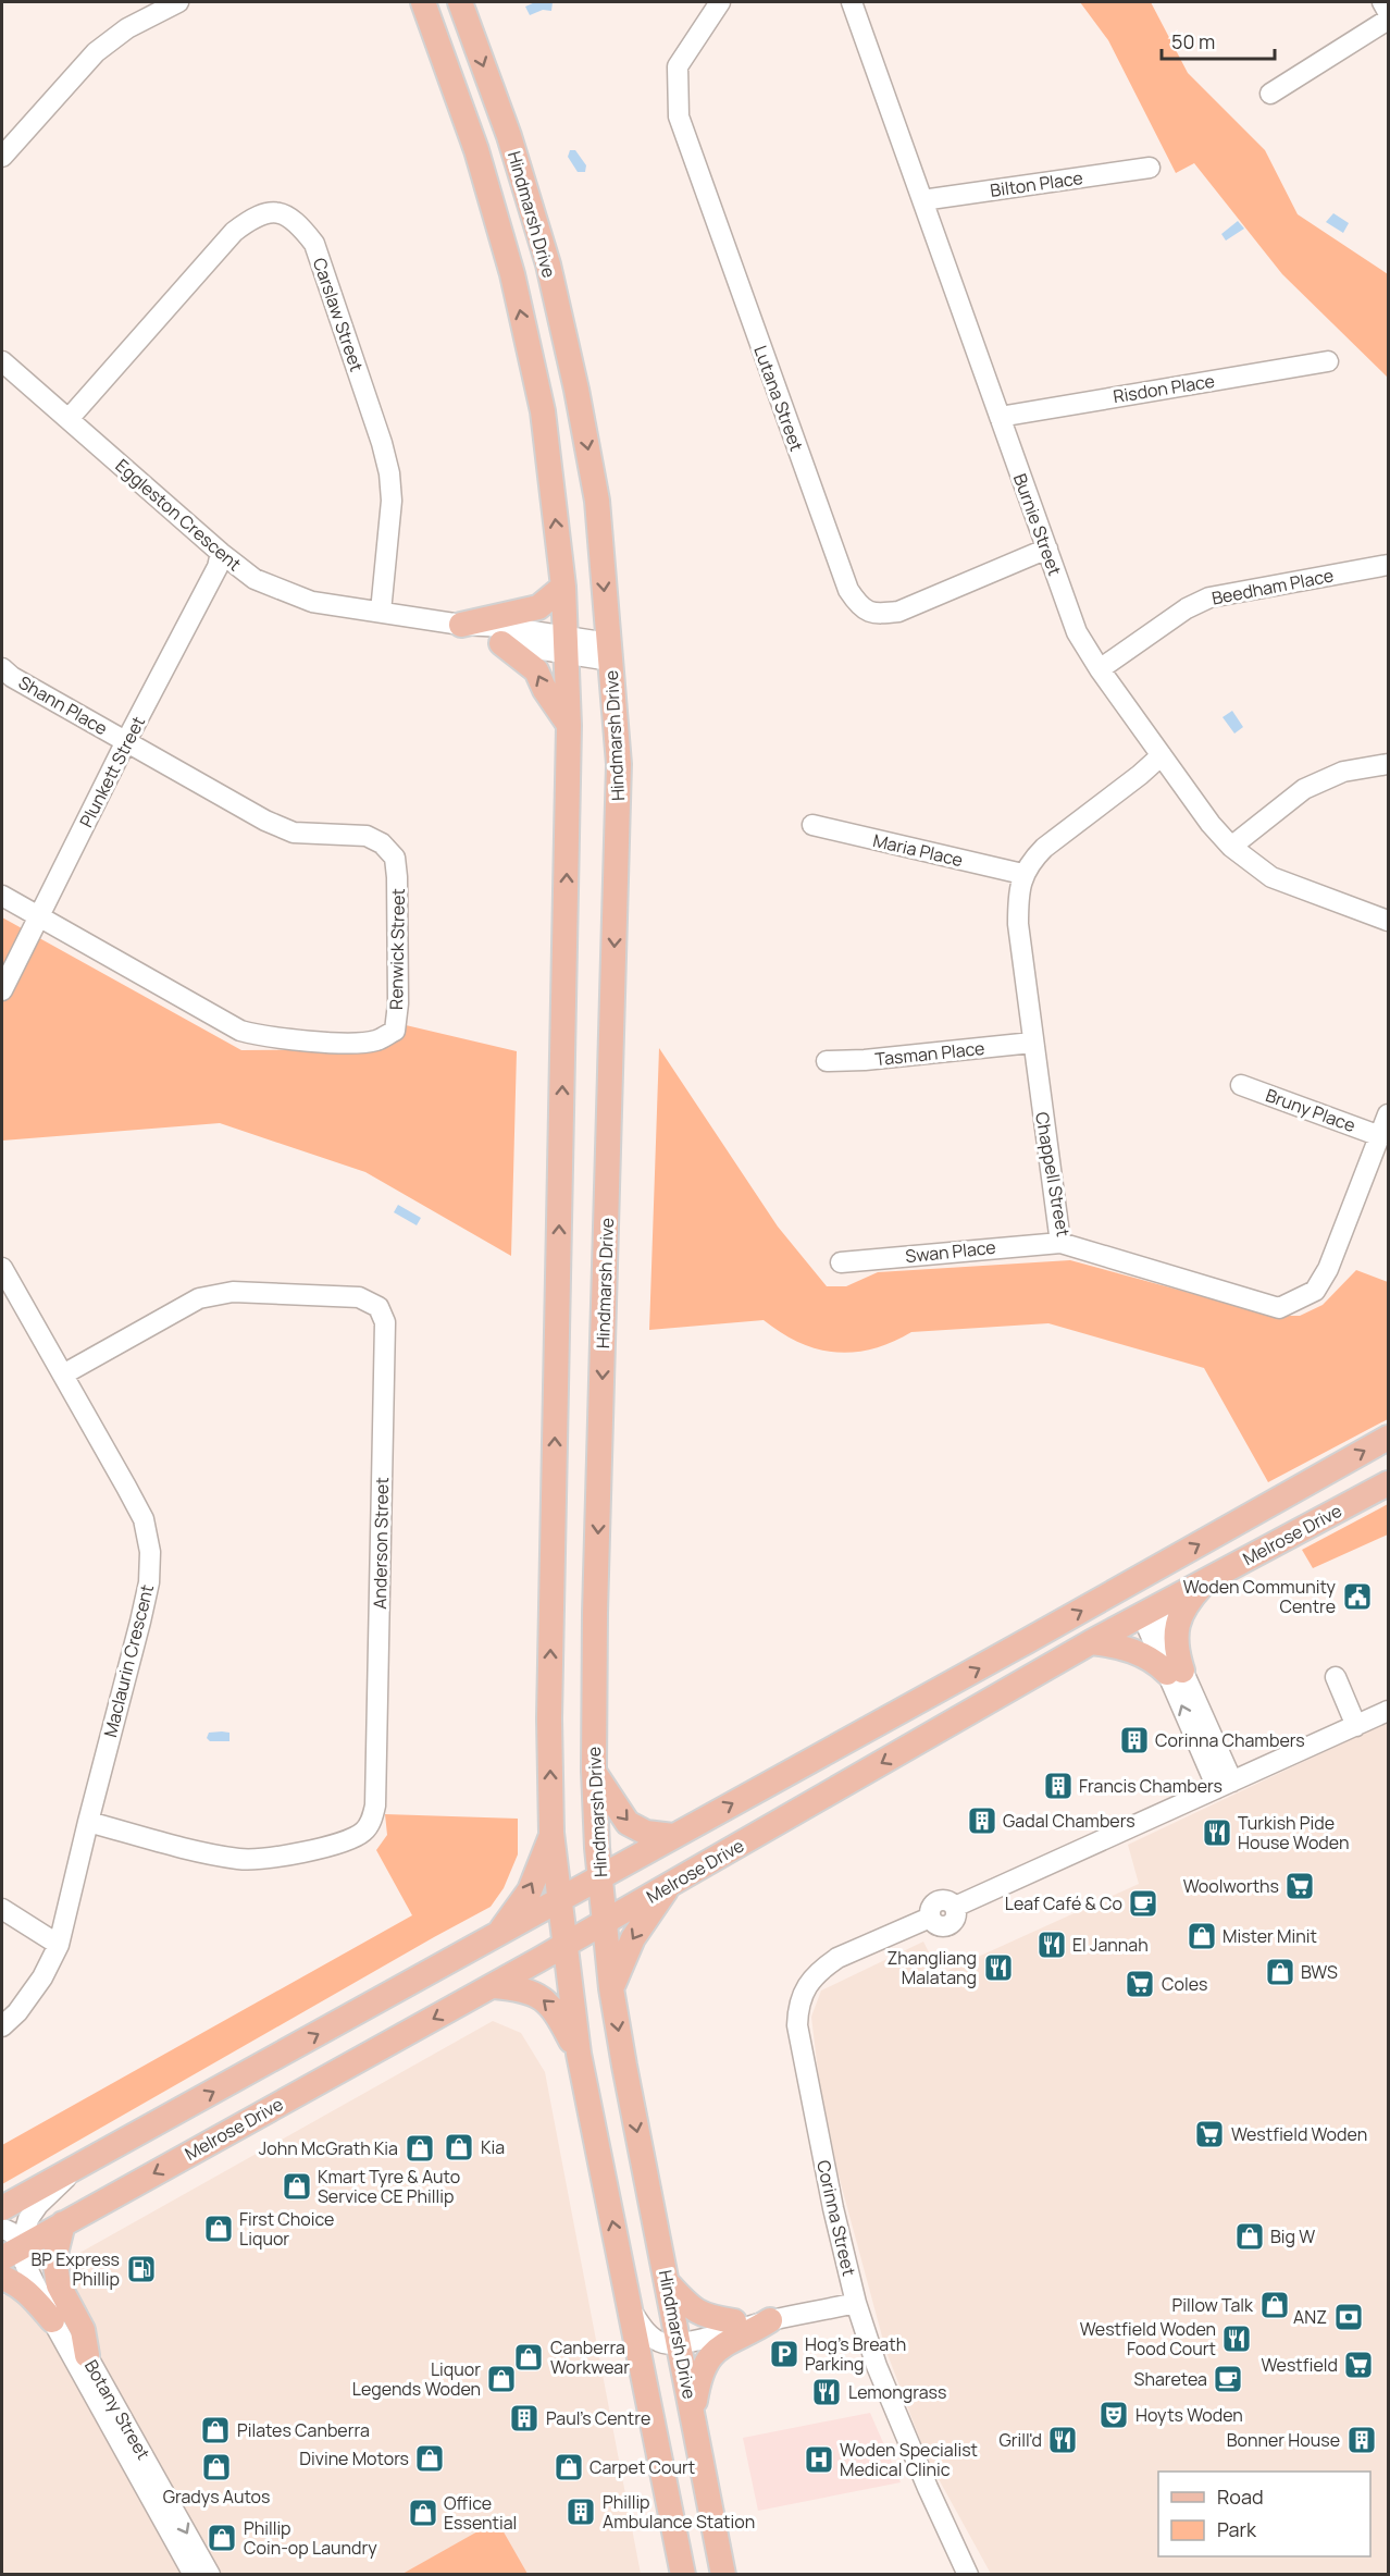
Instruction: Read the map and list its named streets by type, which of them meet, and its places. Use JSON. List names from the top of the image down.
{
  "streets": {
    "main road": ["Hindmarsh Drive", "Melrose Drive"],
    "street": [
      "Bilton Place",
      "Carslaw Street",
      "Risdon Place",
      "Lutana Street",
      "Eggleston Crescent",
      "Burnie Street",
      "Beedham Place",
      "Shann Place",
      "Plunkett Street",
      "Maria Place",
      "Renwick Street",
      "Tasman Place",
      "Bruny Place",
      "Chappell Street",
      "Swan Place",
      "Anderson Street",
      "Maclaurin Crescent",
      "Corinna Street",
      "Botany Street"
    ]
  },
  "crossings": [
    ["Bilton Place", "Burnie Street"],
    ["Hindmarsh Drive", "Eggleston Crescent"],
    ["Hindmarsh Drive", "Melrose Drive"],
    ["Carslaw Street", "Eggleston Crescent"],
    ["Risdon Place", "Burnie Street"],
    ["Lutana Street", "Burnie Street"],
    ["Eggleston Crescent", "Plunkett Street"],
    ["Burnie Street", "Beedham Place"],
    ["Shann Place", "Plunkett Street"],
    ["Shann Place", "Renwick Street"],
    ["Plunkett Street", "Renwick Street"],
    ["Maria Place", "Chappell Street"],
    ["Tasman Place", "Chappell Street"],
    ["Bruny Place", "Chappell Street"],
    ["Chappell Street", "Swan Place"],
    ["Melrose Drive", "Botany Street"],
    ["Anderson Street", "Maclaurin Crescent"]
  ],
  "places": {
    "public building": ["Woden Community Centre"],
    "building": [
      "Corinna Chambers",
      "Francis Chambers",
      "Gadal Chambers",
      "Paul’s Centre",
      "Bonner House",
      "Phillip Ambulance Station"
    ],
    "restaurant": [
      "Turkish Pide House Woden",
      "El Jannah",
      "Zhangliang Malatang",
      "Westfield Woden Food Court",
      "Lemongrass",
      "Grill'd"
    ],
    "supermarket": [
      "Woolworths",
      "Coles",
      "Westfield Woden",
      "Westfield"
    ],
    "cafe": ["Leaf Café & Co", "Sharetea"],
    "shop": [
      "Mister Minit",
      "BWS",
      "Kia",
      "John McGrath Kia",
      "Kmart Tyre & Auto Service CE Phillip",
      "First Choice Liquor",
      "Big W",
      "Pillow Talk",
      "Canberra Workwear",
      "Liquor Legends Woden",
      "Pilates Canberra",
      "Divine Motors",
      "Gradys Autos",
      "Carpet Court",
      "Office Essential",
      "Phillip Coin-op Laundry"
    ],
    "fuel station": ["BP Express Phillip"],
    "bank": ["ANZ"],
    "parking": ["Hog's Breath Parking"],
    "theatre": ["Hoyts Woden"],
    "hospital": ["Woden Specialist Medical Clinic"]
  },
  "legend": ["Road", "Park"],
  "scale_bar": "50 m"
}
